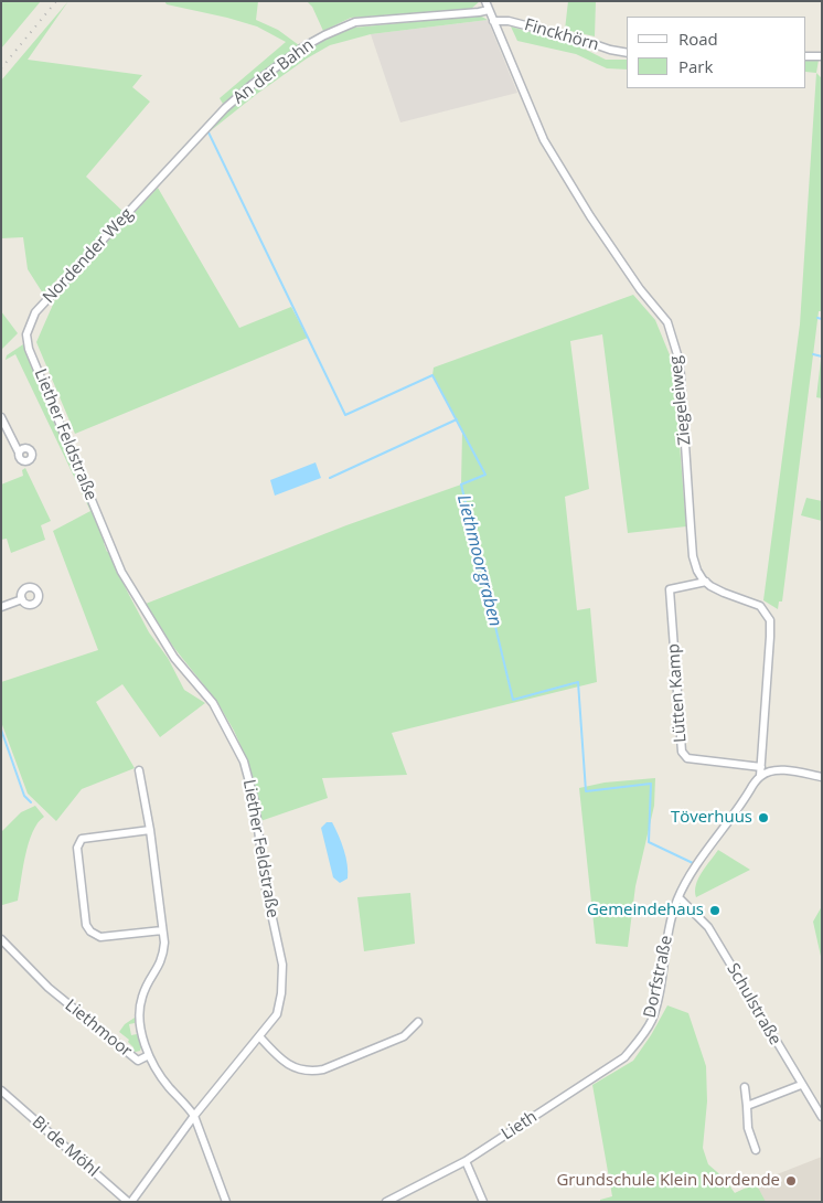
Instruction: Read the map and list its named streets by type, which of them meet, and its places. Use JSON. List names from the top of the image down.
{
  "streets": {
    "street": [
      "Finckhörn",
      "An der Bahn",
      "Nordender Weg",
      "Ziegeleiweg",
      "Liether Feldstraße",
      "Lütten Kamp",
      "Dorfstraße",
      "Schulstraße",
      "Liethmoor",
      "Lieth",
      "Bi de Möhl"
    ]
  },
  "crossings": [
    ["Finckhörn", "Ziegeleiweg"],
    ["An der Bahn", "Nordender Weg"],
    ["An der Bahn", "Ziegeleiweg"],
    ["Nordender Weg", "Liether Feldstraße"],
    ["Ziegeleiweg", "Lütten Kamp"],
    ["Liether Feldstraße", "Liethmoor"],
    ["Liether Feldstraße", "Bi de Möhl"],
    ["Dorfstraße", "Schulstraße"],
    ["Dorfstraße", "Lieth"]
  ],
  "water": ["Liethmoorgraben"],
  "places": ["Töverhuus", "Gemeindehaus", "Grundschule Klein Nordende"],
  "legend": ["Road", "Park"]
}
